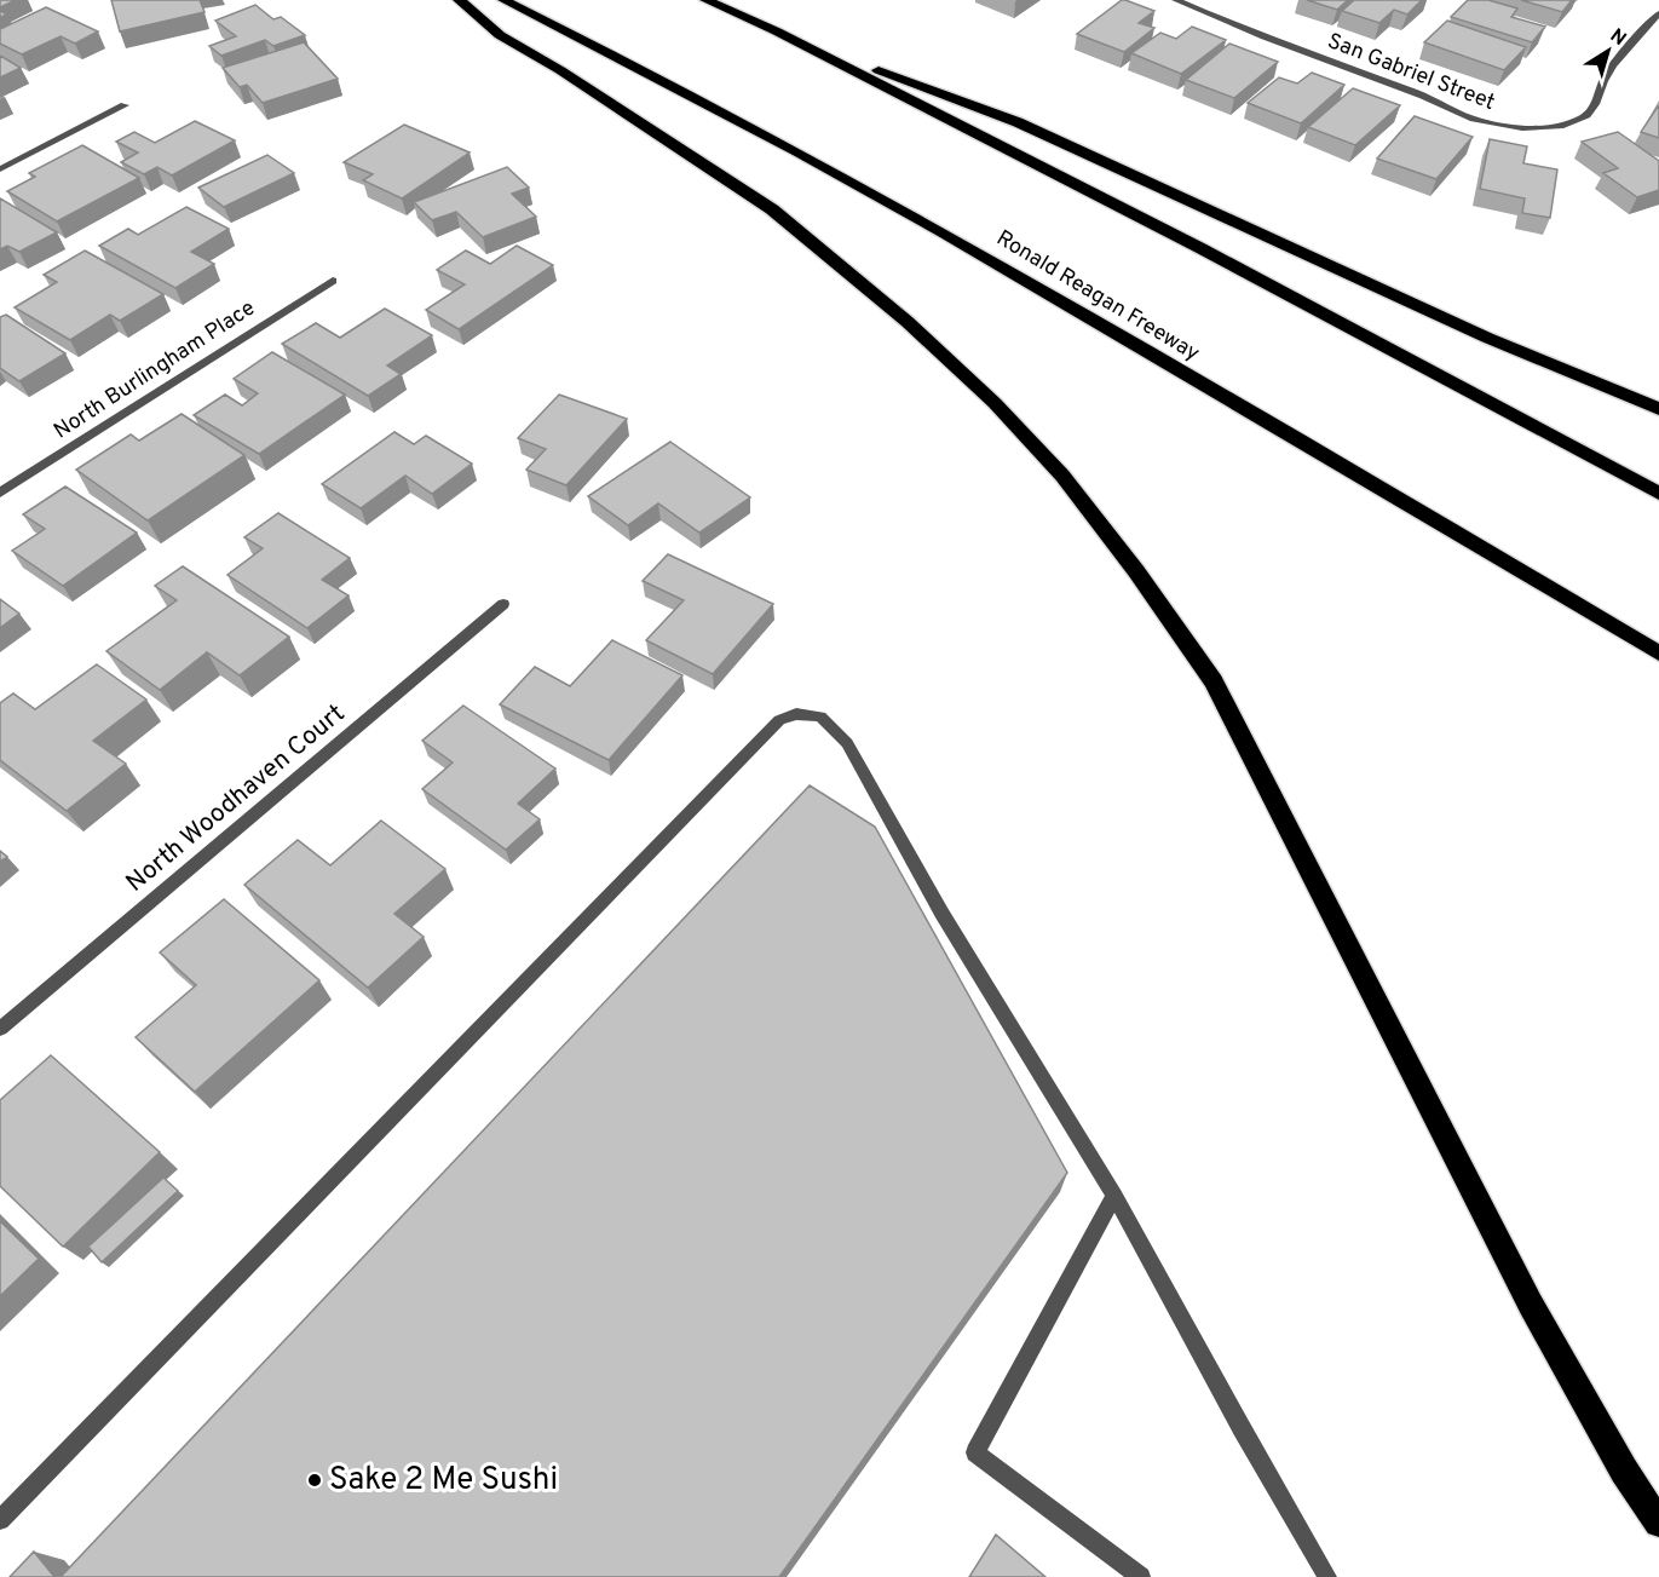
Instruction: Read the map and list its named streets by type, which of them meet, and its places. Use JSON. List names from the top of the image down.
{
  "streets": {
    "highway": ["Ronald Reagan Freeway"],
    "street": ["San Gabriel Street", "North Burlingham Place", "North Woodhaven Court"]
  },
  "places": ["Sake 2 Me Sushi"],
  "north": "top right"
}
